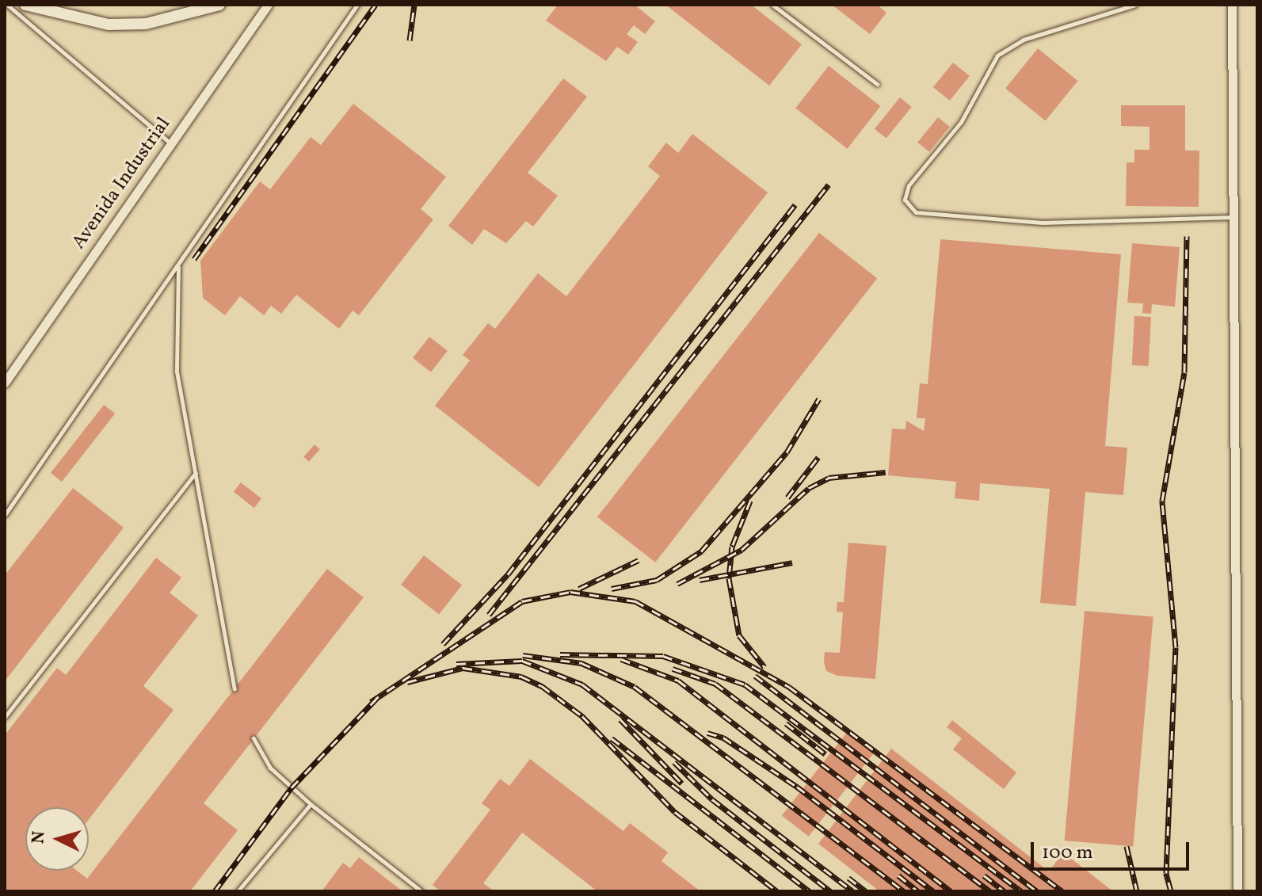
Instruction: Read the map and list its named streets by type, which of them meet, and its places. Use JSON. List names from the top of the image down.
{
  "streets": {
    "street": ["Avenida Industrial"]
  },
  "scale_bar": "100 m",
  "north": "left"
}
